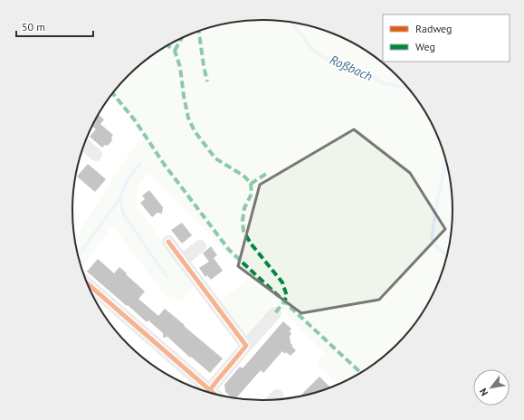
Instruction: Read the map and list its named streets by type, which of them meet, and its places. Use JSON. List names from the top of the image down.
{
  "water": ["Roßbach"],
  "legend": ["Radweg", "Weg"],
  "scale_bar": "50 m",
  "north": "bottom left"
}
